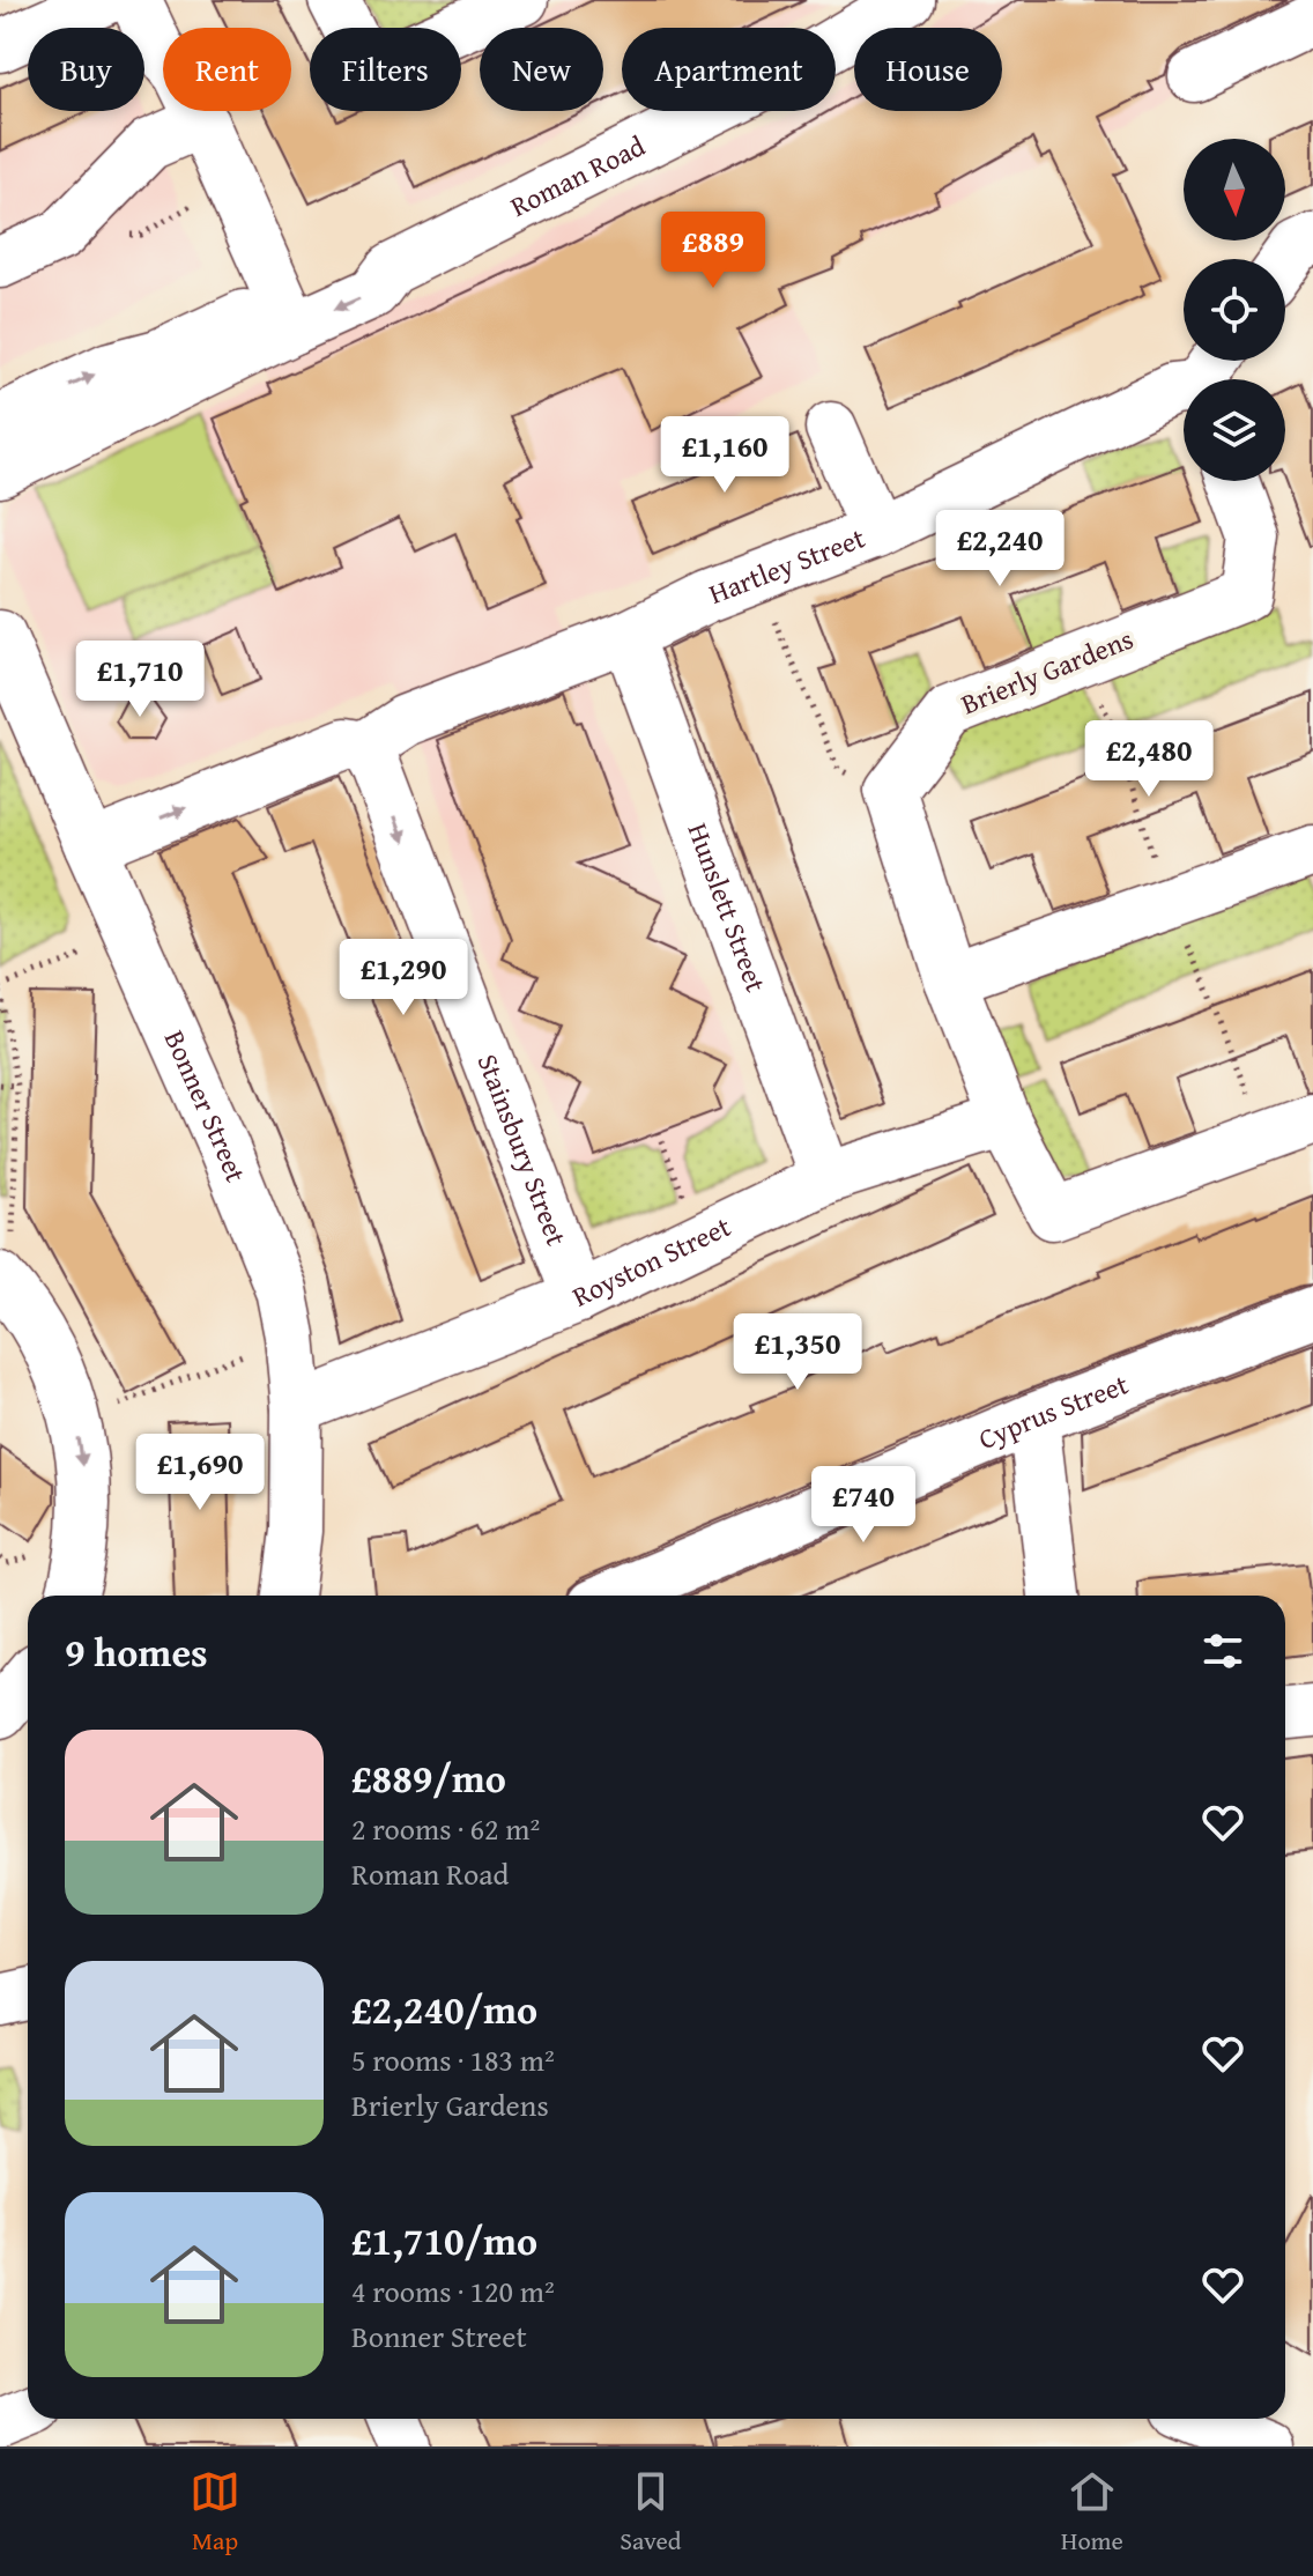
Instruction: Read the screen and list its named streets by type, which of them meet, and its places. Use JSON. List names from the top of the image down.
{
  "streets": {
    "street": [
      "Roman Road",
      "Hartley Street",
      "Brierly Gardens",
      "Hunslett Street",
      "Bonner Street",
      "Stainsbury Street",
      "Royston Street",
      "Cyprus Street"
    ]
  },
  "crossings": [
    ["Hartley Street", "Hunslett Street"],
    ["Hartley Street", "Stainsbury Street"],
    ["Hunslett Street", "Royston Street"],
    ["Bonner Street", "Royston Street"],
    ["Stainsbury Street", "Royston Street"]
  ],
  "one_way": ["Stainsbury Street"],
  "north": "bottom",
  "page": {
    "chip": [
      "Buy",
      "Rent",
      "Filters",
      "New",
      "Apartment",
      "House"
    ],
    "price": [
      "£889",
      "£1,160",
      "£2,240",
      "£1,710",
      "£2,480",
      "£1,290",
      "£1,350",
      "£1,690",
      "£740"
    ],
    "heading": "9 homes",
    "list": [
      {
        "name": "£889/mo",
        "note": "2 rooms · 62 m² · Roman Road"
      },
      {
        "name": "£2,240/mo",
        "note": "5 rooms · 183 m² · Brierly Gardens"
      },
      {
        "name": "£1,710/mo",
        "note": "4 rooms · 120 m² · Bonner Street"
      }
    ],
    "tabs": ["Map", "Saved", "Home"]
  }
}
